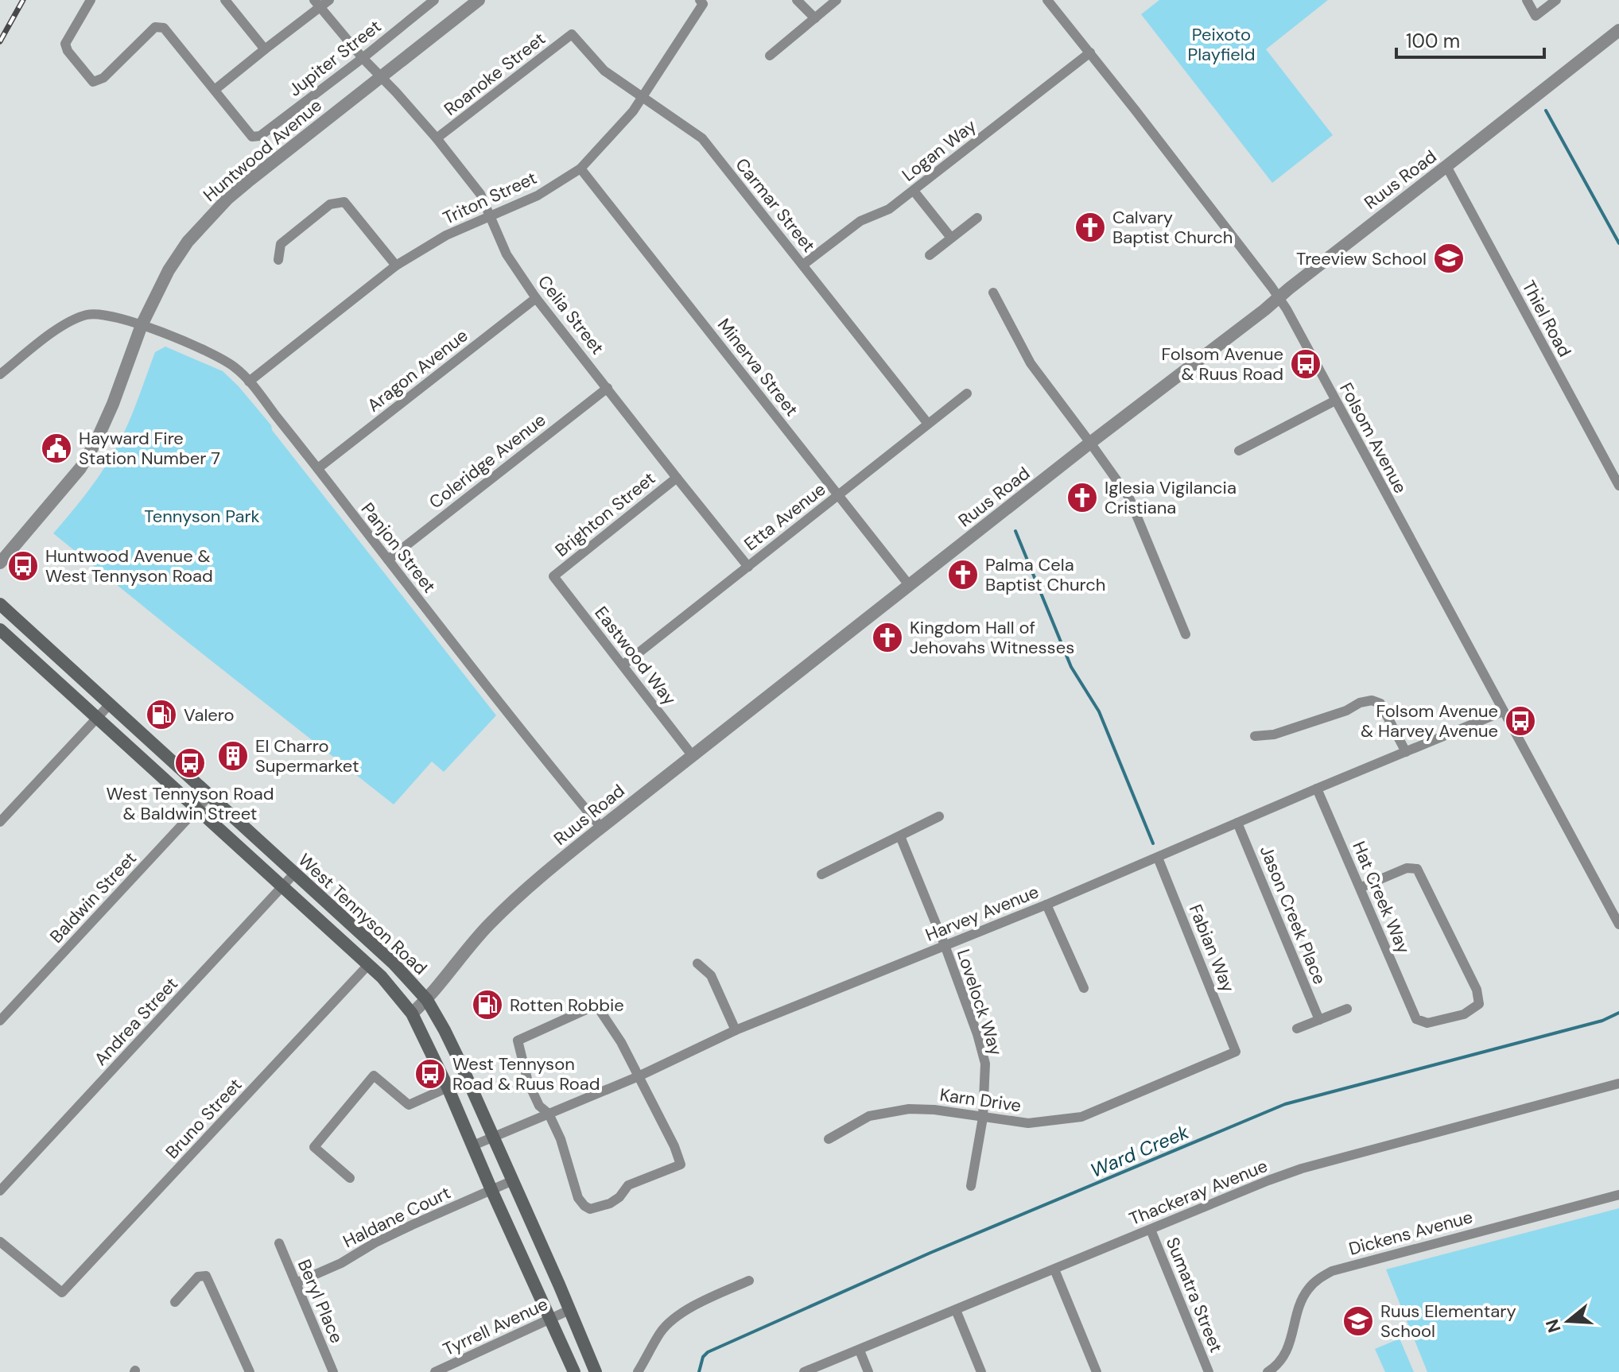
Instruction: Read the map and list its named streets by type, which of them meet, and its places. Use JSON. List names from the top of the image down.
{
  "streets": {
    "main road": ["West Tennyson Road"],
    "street": [
      "Jupiter Street",
      "Roanoke Street",
      "Huntwood Avenue",
      "Logan Way",
      "Ruus Road",
      "Triton Street",
      "Carmar Street",
      "Celia Street",
      "Thiel Road",
      "Minerva Street",
      "Aragon Avenue",
      "Folsom Avenue",
      "Coleridge Avenue",
      "Brighton Street",
      "Etta Avenue",
      "Panjon Street",
      "Eastwood Way",
      "Baldwin Street",
      "Hat Creek Way",
      "Harvey Avenue",
      "Jason Creek Place",
      "Fabian Way",
      "Lovelock Way",
      "Andrea Street",
      "Karn Drive",
      "Bruno Street",
      "Thackeray Avenue",
      "Haldane Court",
      "Dickens Avenue",
      "Sumatra Street",
      "Beryl Place",
      "Tyrrell Avenue"
    ]
  },
  "crossings": [
    ["Jupiter Street", "Celia Street"],
    ["Roanoke Street", "Carmar Street"],
    ["Roanoke Street", "Celia Street"],
    ["Huntwood Avenue", "Celia Street"],
    ["Huntwood Avenue", "Panjon Street"],
    ["Logan Way", "Carmar Street"],
    ["Logan Way", "Folsom Avenue"],
    ["Ruus Road", "Thiel Road"],
    ["Ruus Road", "Minerva Street"],
    ["Ruus Road", "Folsom Avenue"],
    ["Ruus Road", "Panjon Street"],
    ["Ruus Road", "Eastwood Way"],
    ["Ruus Road", "West Tennyson Road"],
    ["Triton Street", "Carmar Street"],
    ["Triton Street", "Celia Street"],
    ["Triton Street", "Minerva Street"],
    ["Triton Street", "Panjon Street"],
    ["Carmar Street", "Etta Avenue"],
    ["Celia Street", "Aragon Avenue"],
    ["Celia Street", "Coleridge Avenue"],
    ["Celia Street", "Brighton Street"],
    ["Celia Street", "Etta Avenue"],
    ["Minerva Street", "Etta Avenue"],
    ["Aragon Avenue", "Panjon Street"],
    ["Folsom Avenue", "Harvey Avenue"],
    ["Coleridge Avenue", "Panjon Street"],
    ["Brighton Street", "Eastwood Way"],
    ["Etta Avenue", "Eastwood Way"],
    ["Baldwin Street", "West Tennyson Road"],
    ["Hat Creek Way", "Harvey Avenue"],
    ["Harvey Avenue", "West Tennyson Road"],
    ["Harvey Avenue", "Jason Creek Place"],
    ["Harvey Avenue", "Fabian Way"],
    ["Harvey Avenue", "Lovelock Way"],
    ["West Tennyson Road", "Andrea Street"],
    ["West Tennyson Road", "Bruno Street"],
    ["West Tennyson Road", "Haldane Court"],
    ["West Tennyson Road", "Tyrrell Avenue"],
    ["Fabian Way", "Karn Drive"],
    ["Lovelock Way", "Karn Drive"],
    ["Thackeray Avenue", "Sumatra Street"],
    ["Haldane Court", "Beryl Place"]
  ],
  "water": ["Ward Creek"],
  "parks": ["Peixoto Playfield", "Tennyson Park"],
  "places": {
    "church": [
      "Calvary Baptist Church",
      "Iglesia Vigilancia Cristiana",
      "Palma Cela Baptist Church",
      "Kingdom Hall of Jehovahs Witnesses"
    ],
    "school or university": ["Treeview School", "Ruus Elementary School"],
    "bus stop": [
      "Folsom Avenue & Ruus Road",
      "Huntwood Avenue & West Tennyson Road",
      "Folsom Avenue & Harvey Avenue",
      "West Tennyson Road & Baldwin Street",
      "West Tennyson Road & Ruus Road"
    ],
    "public building": ["Hayward Fire Station Number 7"],
    "fuel station": ["Valero", "Rotten Robbie"],
    "building": ["El Charro Supermarket"]
  },
  "scale_bar": "100 m",
  "north": "left"
}
